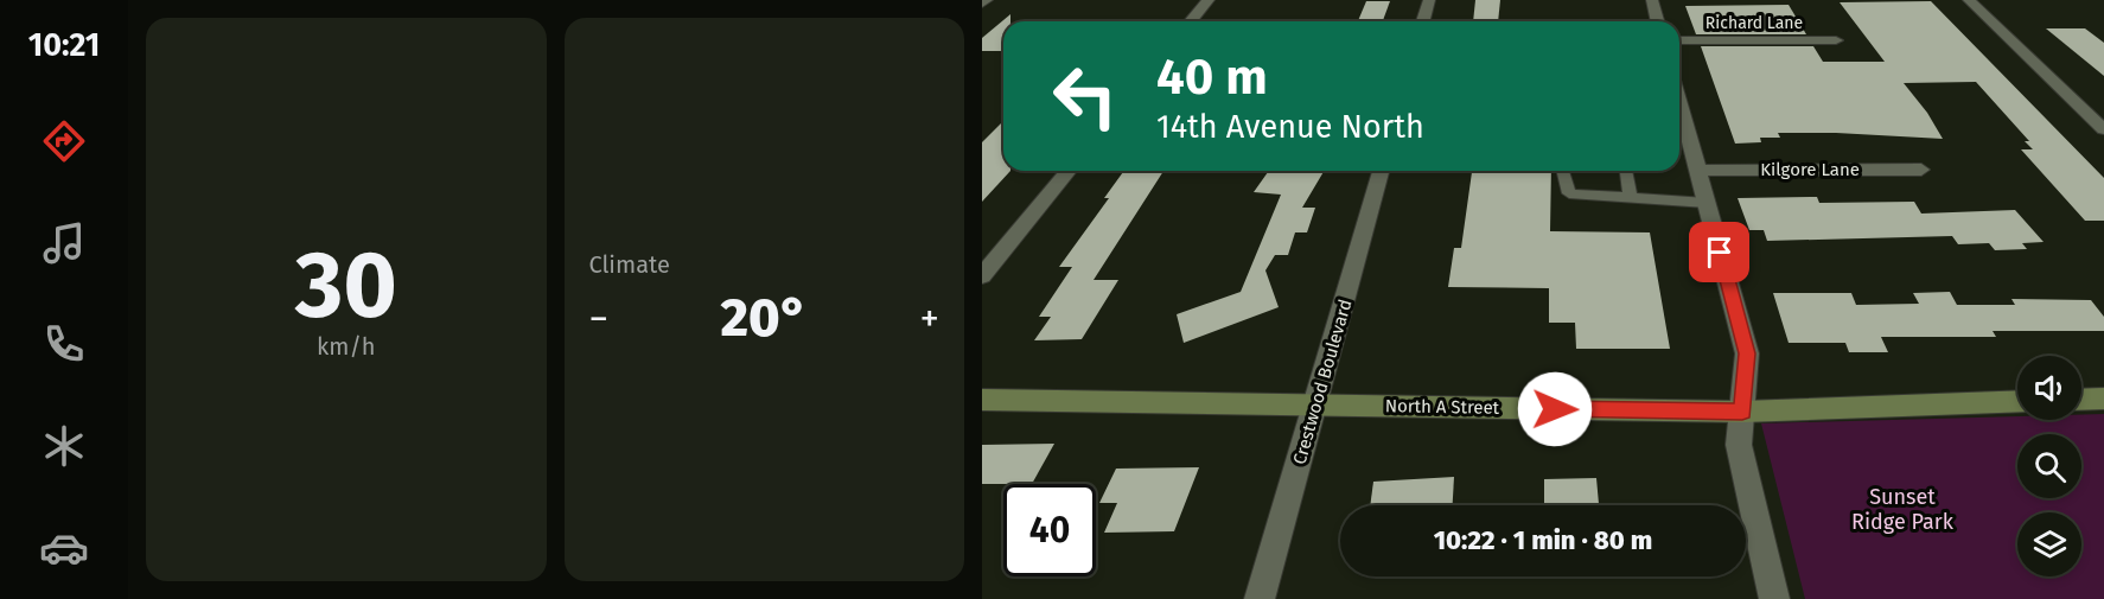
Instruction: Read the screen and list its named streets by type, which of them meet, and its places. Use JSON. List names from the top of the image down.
{
  "streets": {
    "street": [
      "Richard Lane",
      "Kilgore Lane",
      "Crestwood Boulevard",
      "North A Street"
    ]
  },
  "crossings": [
    ["Crestwood Boulevard", "North A Street"]
  ],
  "parks": ["Sunset Ridge Park"],
  "page": {
    "tabs": "10:21",
    "tile": [
      ["30", "km/h"],
      "Climate"
    ],
    "turn": ["40 m", "14th Avenue North"],
    "heat": ["−", "20°", "+"],
    "limit": "40",
    "trip": "10:22 · 1 min · 80 m"
  }
}
